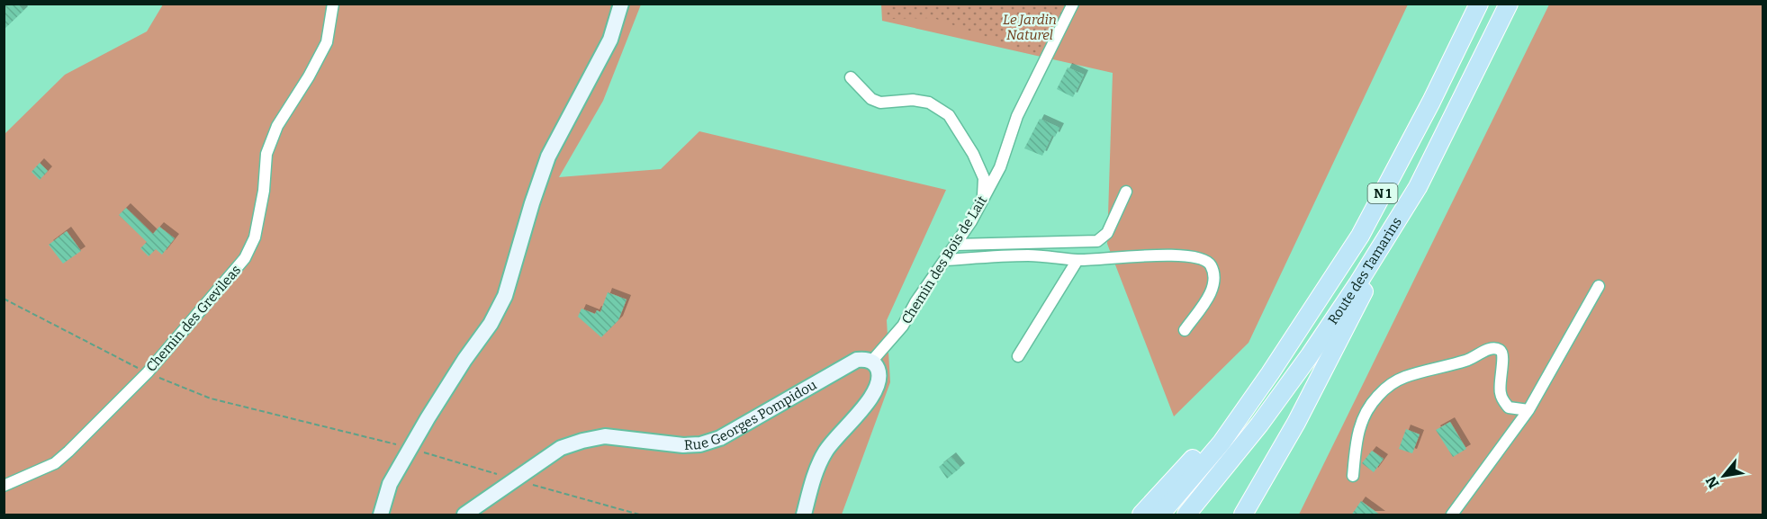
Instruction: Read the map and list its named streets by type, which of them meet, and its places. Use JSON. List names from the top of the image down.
{
  "streets": {
    "highway": ["N 1", "Route des Tamarins"],
    "main road": ["Rue Georges Pompidou"],
    "street": ["Chemin des Bois de Lait", "Chemin des Grevileas"]
  },
  "crossings": [
    ["Chemin des Bois de Lait", "Rue Georges Pompidou"]
  ],
  "parks": ["Le Jardin Naturel"],
  "north": "bottom left"
}
